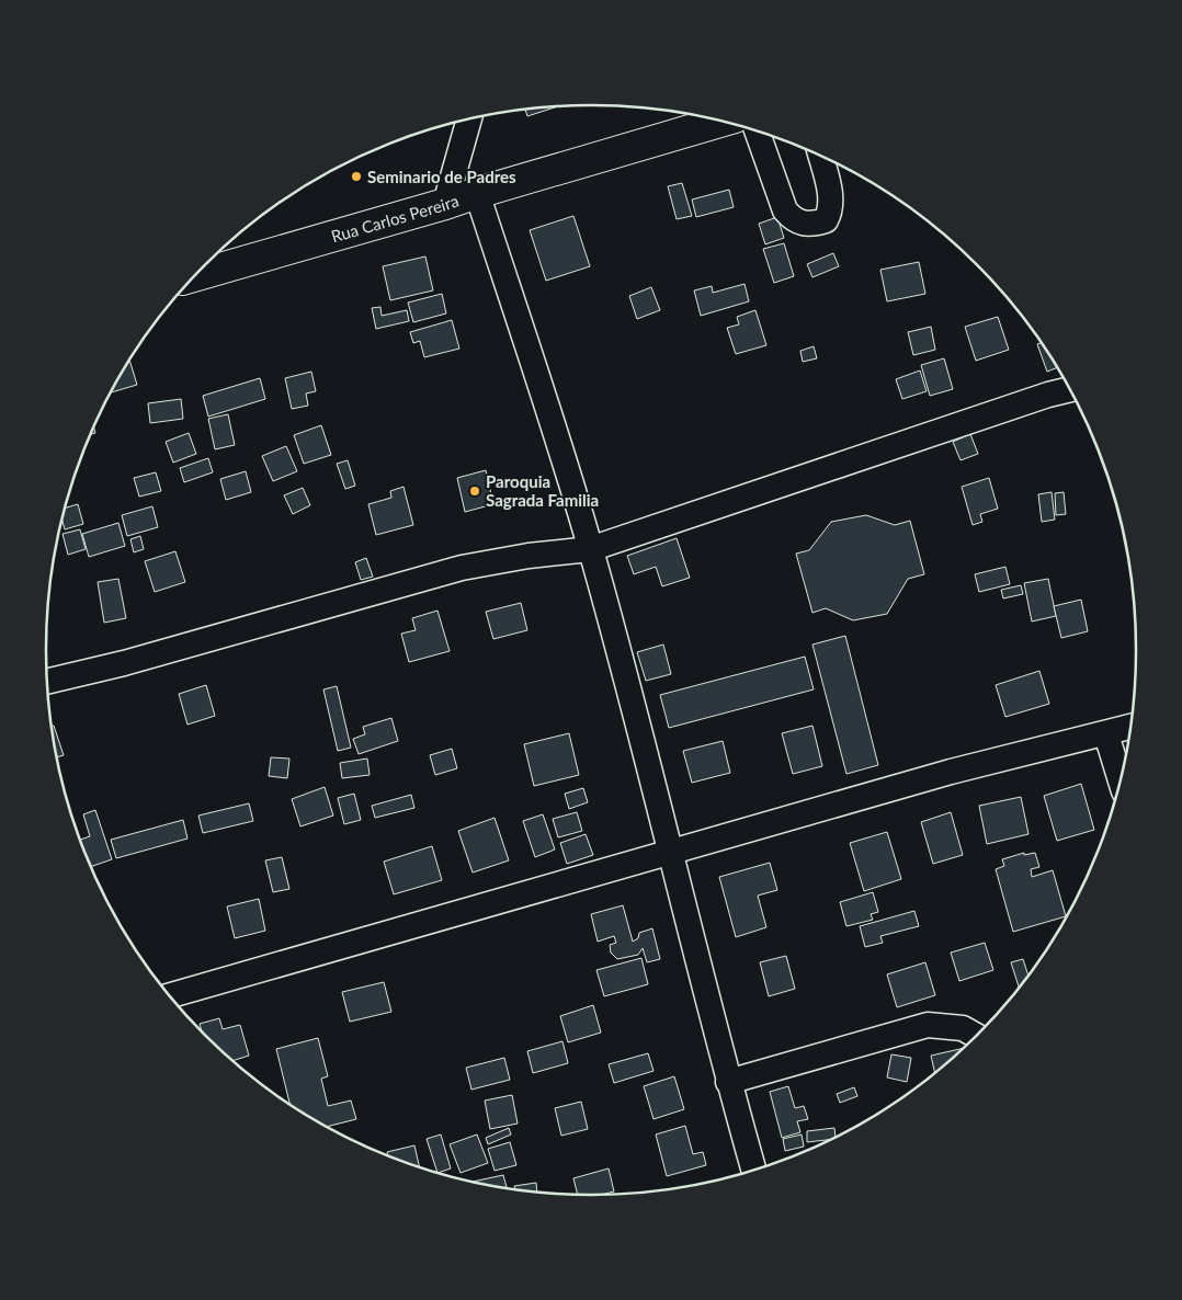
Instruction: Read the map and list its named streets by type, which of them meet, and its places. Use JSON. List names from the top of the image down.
{
  "streets": {
    "main road": ["Rua Carlos Pereira"]
  },
  "places": ["Seminario de Padres", "Paroquia Sagrada Familia"]
}
